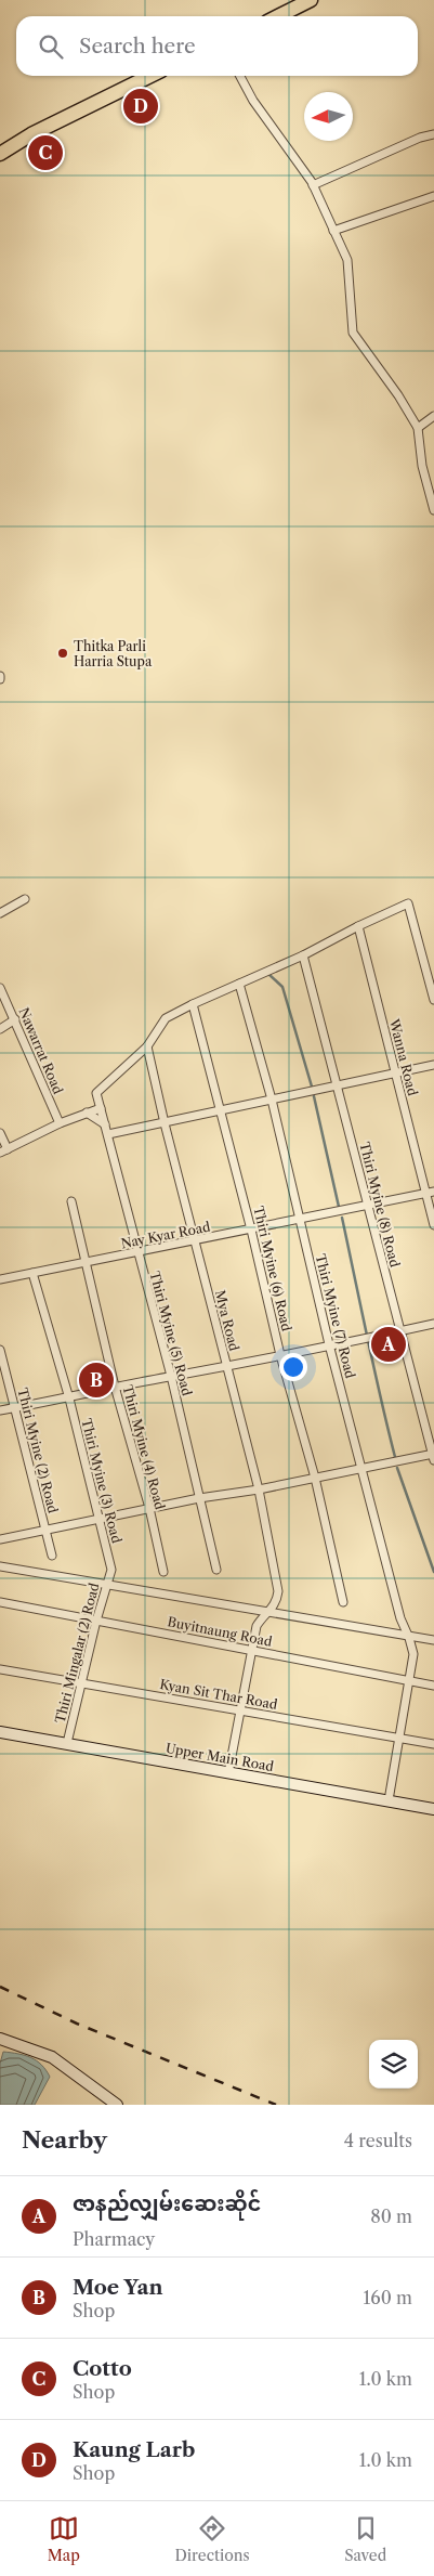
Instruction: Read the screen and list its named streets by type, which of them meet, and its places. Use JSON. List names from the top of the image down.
{
  "streets": {
    "main road": ["Upper Main Road"],
    "street": [
      "Nawarrat Road",
      "Wanna Road",
      "Thiri Myine (8) Road",
      "Nay Kyar Road",
      "Thiri Myine (6) Road",
      "Thiri Myine (7) Road",
      "Mya Road",
      "Thiri Myine (5) Road",
      "Thiri Myine (4) Road",
      "Thiri Myine (2) Road",
      "Thiri Myine (3) Road",
      "Buyitnaung Road",
      "Thiri Mingalar (2) Road",
      "Kyan Sit Thar Road"
    ]
  },
  "crossings": [
    ["Wanna Road", "Nay Kyar Road"],
    ["Thiri Myine (8) Road", "Nay Kyar Road"],
    ["Nay Kyar Road", "Thiri Myine (6) Road"],
    ["Nay Kyar Road", "Thiri Myine (7) Road"],
    ["Nay Kyar Road", "Mya Road"],
    ["Nay Kyar Road", "Thiri Myine (5) Road"],
    ["Nay Kyar Road", "Thiri Myine (4) Road"],
    ["Nay Kyar Road", "Thiri Myine (3) Road"],
    ["Thiri Myine (7) Road", "Buyitnaung Road"],
    ["Thiri Myine (7) Road", "Kyan Sit Thar Road"],
    ["Thiri Myine (7) Road", "Upper Main Road"],
    ["Mya Road", "Buyitnaung Road"],
    ["Mya Road", "Kyan Sit Thar Road"],
    ["Mya Road", "Upper Main Road"],
    ["Thiri Myine (3) Road", "Thiri Mingalar (2) Road"],
    ["Buyitnaung Road", "Thiri Mingalar (2) Road"],
    ["Thiri Mingalar (2) Road", "Kyan Sit Thar Road"],
    ["Thiri Mingalar (2) Road", "Upper Main Road"]
  ],
  "places": ["Thitka Parli Harria Stupa"],
  "north": "left",
  "page": {
    "search": "Search here",
    "pins": [
      "D",
      "C",
      "A",
      "B"
    ],
    "heading": ["Nearby", "4 results"],
    "list": [
      {
        "mark": "A",
        "name": "ဇာနည်လျှမ်းဆေးဆိုင်",
        "note": "Pharmacy",
        "value": "80 m"
      },
      {
        "mark": "B",
        "name": "Moe Yan",
        "note": "Shop",
        "value": "160 m"
      },
      {
        "mark": "C",
        "name": "Cotto",
        "note": "Shop",
        "value": "1.0 km"
      },
      {
        "mark": "D",
        "name": "Kaung Larb",
        "note": "Shop",
        "value": "1.0 km"
      }
    ],
    "nav": ["Map", "Directions", "Saved"]
  }
}
